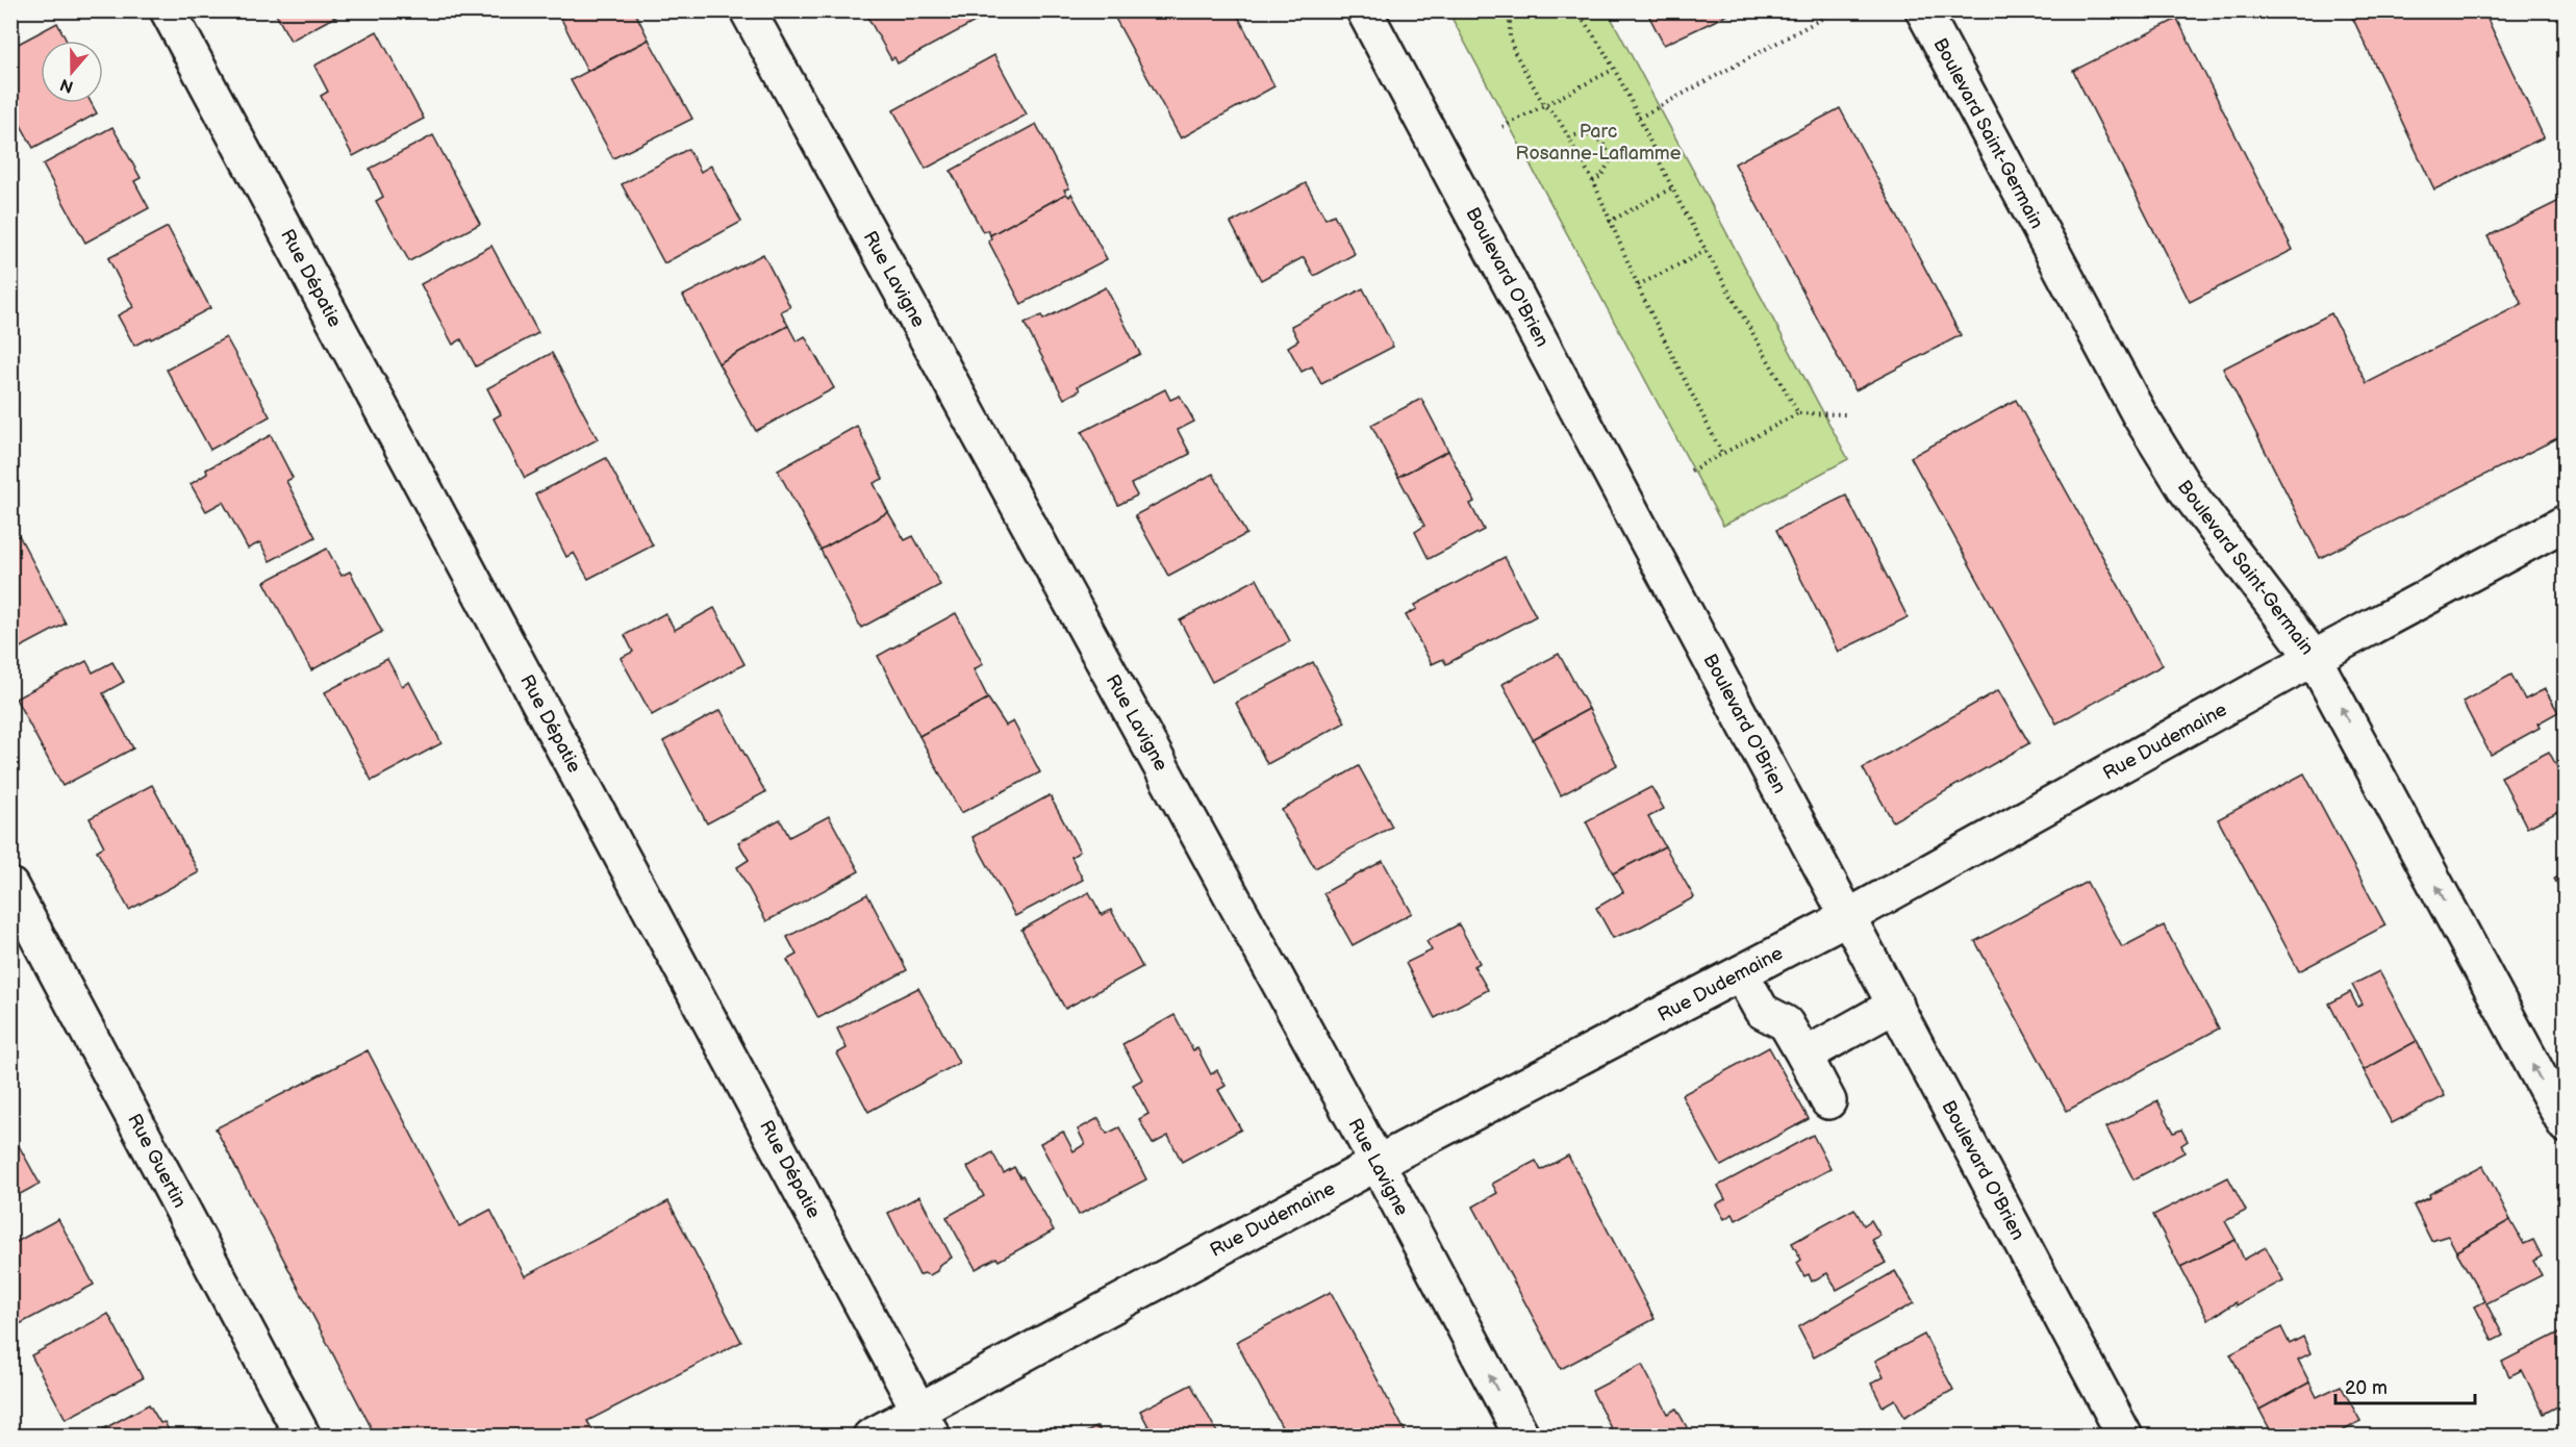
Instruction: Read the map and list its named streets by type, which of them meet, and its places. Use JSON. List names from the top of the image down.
{
  "streets": {
    "street": [
      "Boulevard Saint-Germain",
      "Boulevard O'Brien",
      "Rue Dépatie",
      "Rue Lavigne",
      "Rue Dudemaine",
      "Rue Guertin"
    ]
  },
  "crossings": [
    ["Boulevard Saint-Germain", "Rue Dudemaine"],
    ["Boulevard O'Brien", "Rue Dudemaine"],
    ["Rue Dépatie", "Rue Dudemaine"],
    ["Rue Lavigne", "Rue Dudemaine"]
  ],
  "one_way": ["Boulevard Saint-Germain"],
  "parks": ["Parc Rosanne-Laflamme"],
  "scale_bar": "20 m",
  "north": "bottom"
}
